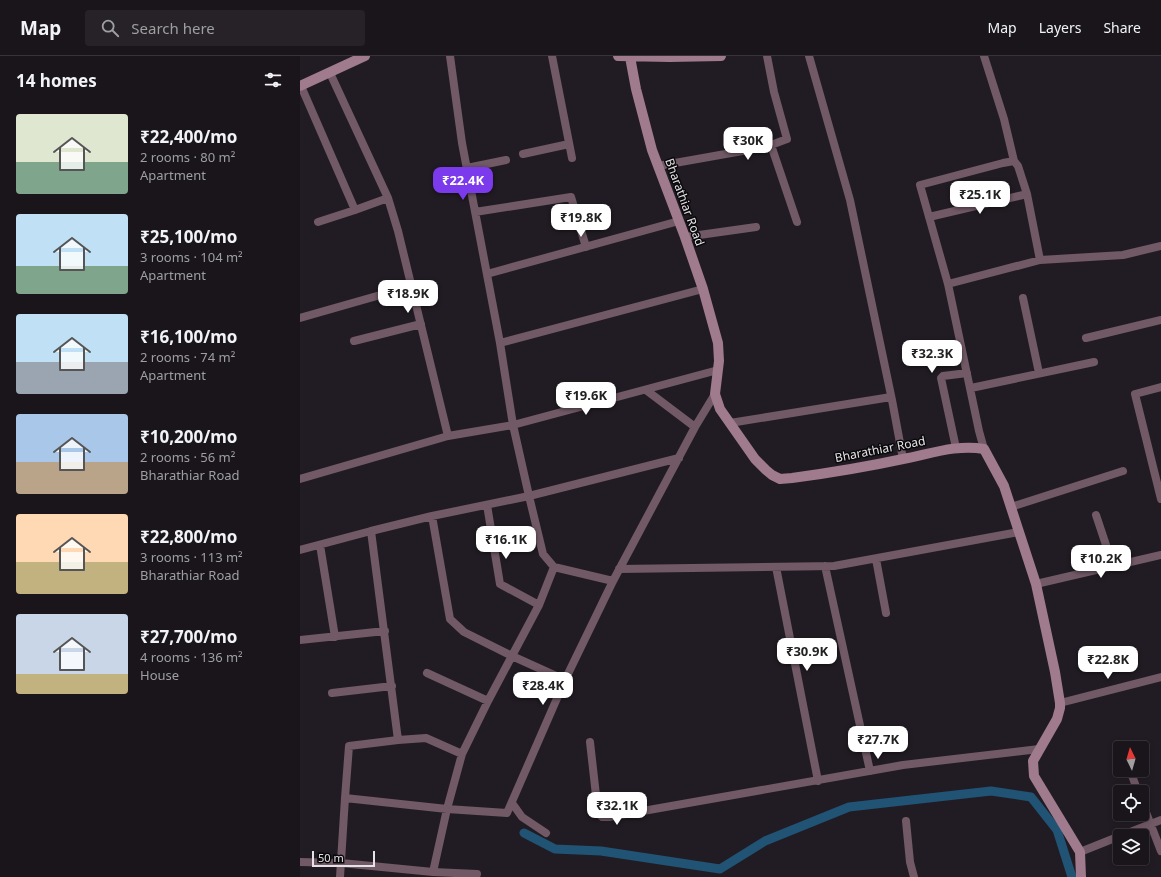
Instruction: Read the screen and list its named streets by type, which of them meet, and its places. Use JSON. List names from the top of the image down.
{
  "streets": {
    "main road": ["Bharathiar Road"]
  },
  "scale_bar": "50 m",
  "north": "top",
  "page": {
    "header": "Map",
    "search": "Search here",
    "nav": ["Map", "Layers", "Share"],
    "heading": "14 homes",
    "list": [
      {
        "name": "₹22,400/mo",
        "note": "2 rooms · 80 m² · Apartment"
      },
      {
        "name": "₹25,100/mo",
        "note": "3 rooms · 104 m² · Apartment"
      },
      {
        "name": "₹16,100/mo",
        "note": "2 rooms · 74 m² · Apartment"
      },
      {
        "name": "₹10,200/mo",
        "note": "2 rooms · 56 m² · Bharathiar Road"
      },
      {
        "name": "₹22,800/mo",
        "note": "3 rooms · 113 m² · Bharathiar Road"
      },
      {
        "name": "₹27,700/mo",
        "note": "4 rooms · 136 m² · House"
      }
    ],
    "price": [
      "₹30K",
      "₹22.4K",
      "₹25.1K",
      "₹19.8K",
      "₹18.9K",
      "₹32.3K",
      "₹19.6K",
      "₹16.1K",
      "₹10.2K",
      "₹30.9K",
      "₹22.8K",
      "₹28.4K",
      "₹27.7K",
      "₹32.1K"
    ],
    "scale": "50 m"
  }
}
